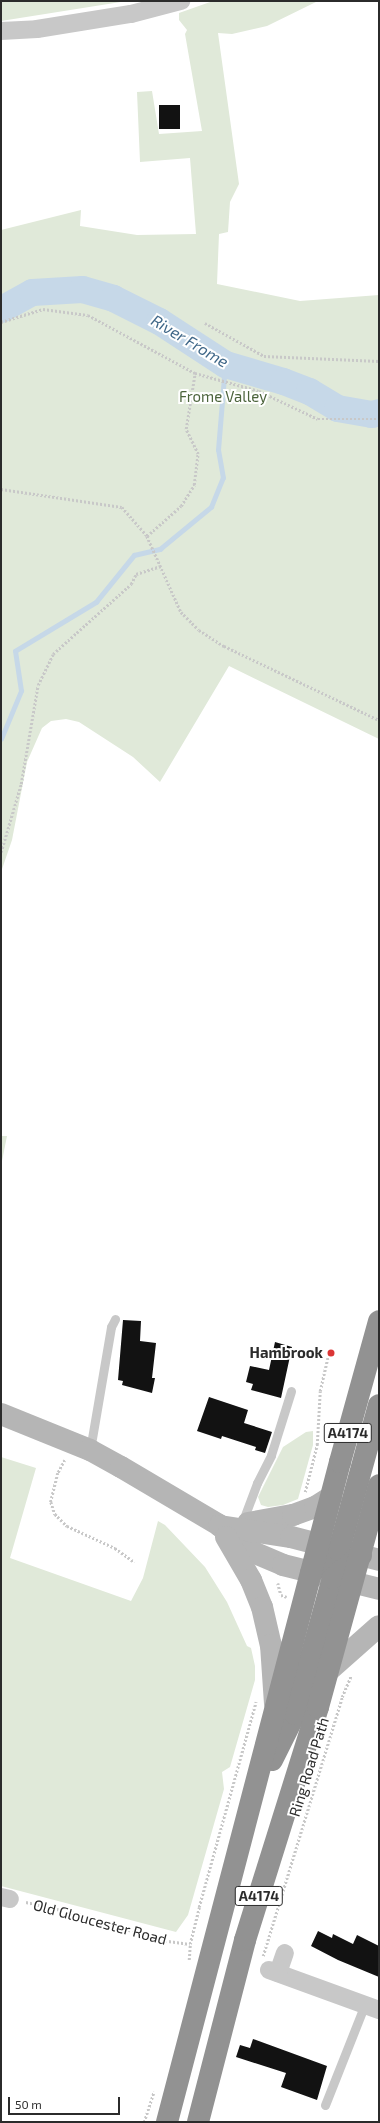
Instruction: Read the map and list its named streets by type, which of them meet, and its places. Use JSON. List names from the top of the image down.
{
  "streets": {
    "highway": ["A4174"],
    "path": ["Ring Road Path", "Old Gloucester Road"]
  },
  "water": ["River Frome"],
  "parks": ["Frome Valley"],
  "places": ["Hambrook"],
  "scale_bar": "50 m"
}
